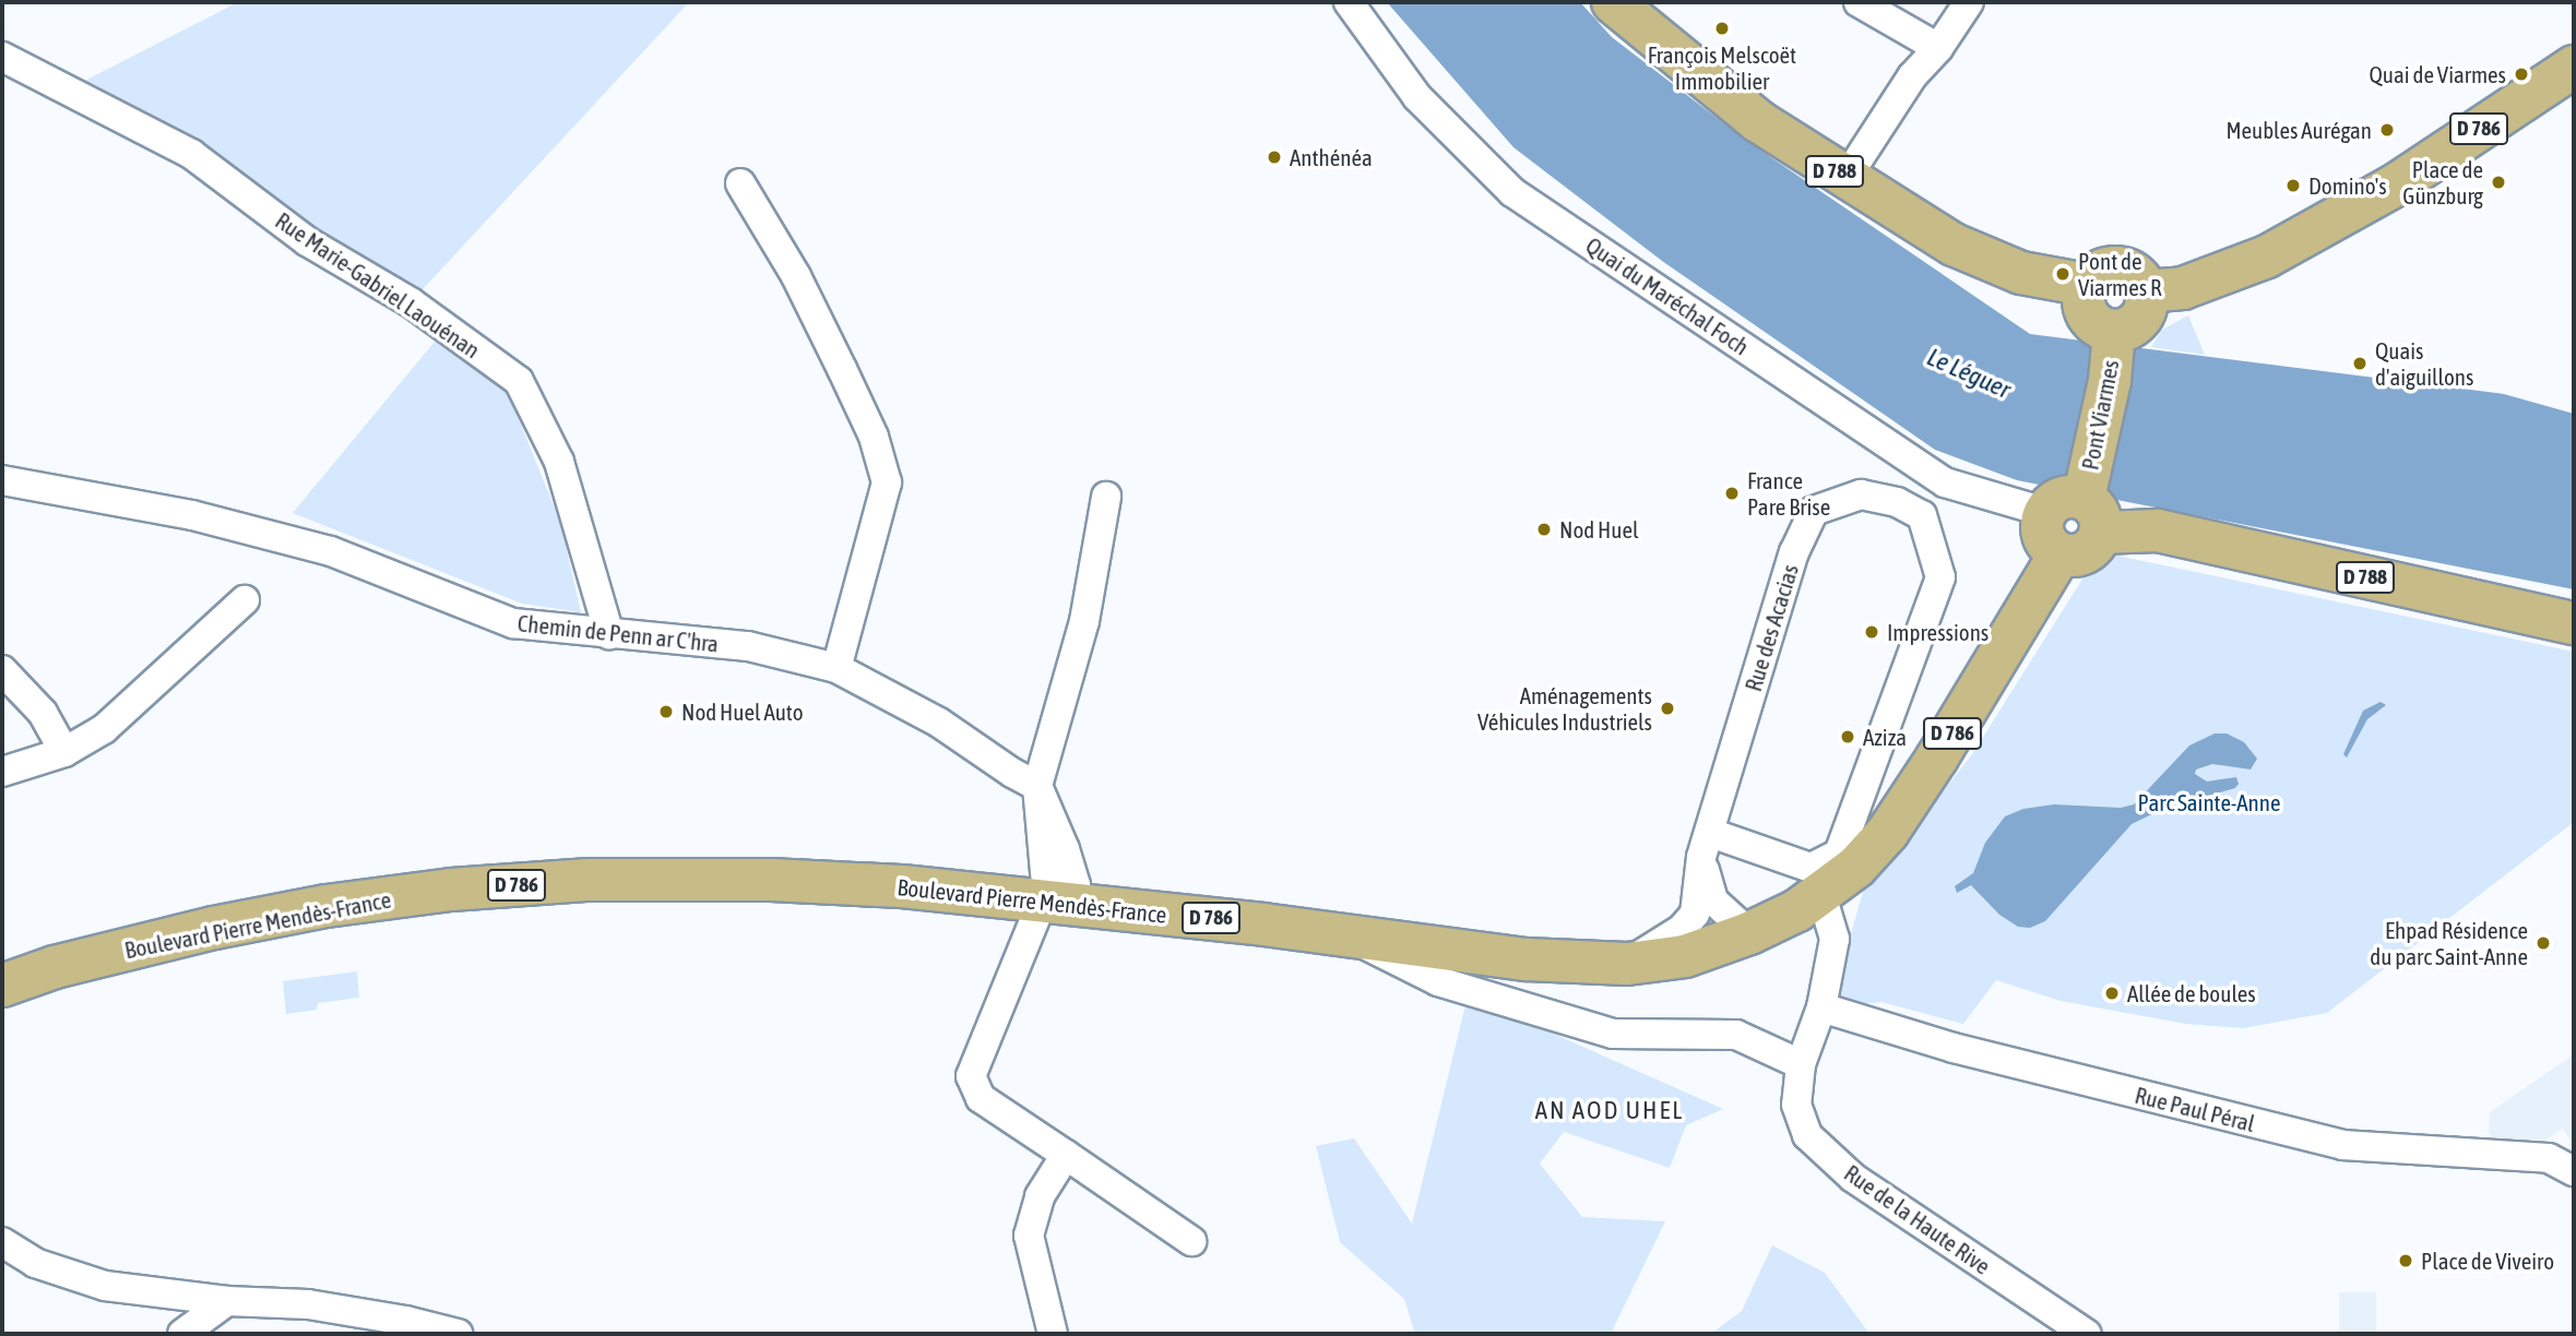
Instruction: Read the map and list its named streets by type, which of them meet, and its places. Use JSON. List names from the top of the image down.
{
  "streets": {
    "main road": [
      "D 786",
      "D 788",
      "Quai du Maréchal Foch",
      "Pont Viarmes",
      "Boulevard Pierre Mendès-France"
    ],
    "street": [
      "Rue Marie-Gabriel Laouénan",
      "Rue des Acacias",
      "Chemin de Penn ar C'hra",
      "Rue Paul Péral",
      "Rue de la Haute Rive"
    ]
  },
  "crossings": [
    ["D 786", "D 788"],
    ["D 786", "Pont Viarmes"],
    ["D 788", "Pont Viarmes"],
    ["Rue Marie-Gabriel Laouénan", "Chemin de Penn ar C'hra"],
    ["Quai du Maréchal Foch", "Pont Viarmes"],
    ["Quai du Maréchal Foch", "Boulevard Pierre Mendès-France"],
    ["Pont Viarmes", "Boulevard Pierre Mendès-France"],
    ["Rue des Acacias", "Boulevard Pierre Mendès-France"],
    ["Boulevard Pierre Mendès-France", "Rue de la Haute Rive"],
    ["Rue Paul Péral", "Rue de la Haute Rive"]
  ],
  "districts": ["AN AOD UHEL"],
  "water": ["Le Léguer"],
  "parks": ["Parc Sainte-Anne"],
  "places": [
    "François Melscoët Immobilier",
    "Quai de Viarmes",
    "Meubles Aurégan",
    "Anthénéa",
    "Place de Günzburg",
    "Domino's",
    "Pont de Viarmes R",
    "Quais d'aiguillons",
    "France Pare Brise",
    "Nod Huel",
    "Impressions",
    "Aménagements Véhicules Industriels",
    "Nod Huel Auto",
    "Aziza",
    "Ehpad Résidence du parc Saint-Anne",
    "Allée de boules",
    "Place de Viveiro"
  ]
}
